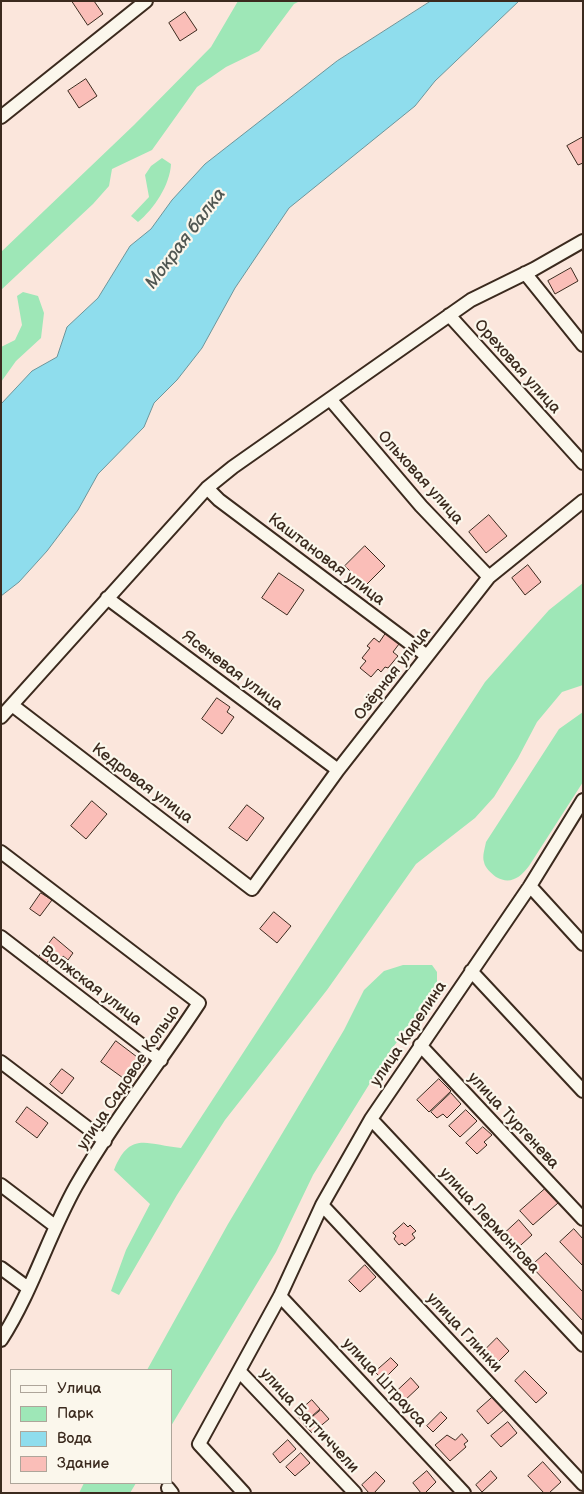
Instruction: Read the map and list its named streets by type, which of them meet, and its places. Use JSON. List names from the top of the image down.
{
  "streets": {
    "street": [
      "Ореховая улица",
      "Ольховая улица",
      "Каштановая улица",
      "Ясеневая улица",
      "Озёрная улица",
      "Кедровая улица",
      "Волжская улица",
      "улица Карелина",
      "улица Садовое Кольцо",
      "улица Тургенева",
      "улица Лермонтова",
      "улица Глинки",
      "улица Штрауса",
      "улица Баттиччели"
    ]
  },
  "crossings": [
    ["Ольховая улица", "Озёрная улица"],
    ["Каштановая улица", "Озёрная улица"],
    ["Ясеневая улица", "Озёрная улица"],
    ["Озёрная улица", "Кедровая улица"],
    ["Волжская улица", "улица Садовое Кольцо"],
    ["улица Карелина", "улица Тургенева"],
    ["улица Карелина", "улица Лермонтова"],
    ["улица Карелина", "улица Глинки"],
    ["улица Карелина", "улица Штрауса"],
    ["улица Карелина", "улица Баттиччели"]
  ],
  "water": ["Мокрая балка"],
  "legend": [
    "Улица",
    "Парк",
    "Вода",
    "Здание"
  ]
}
